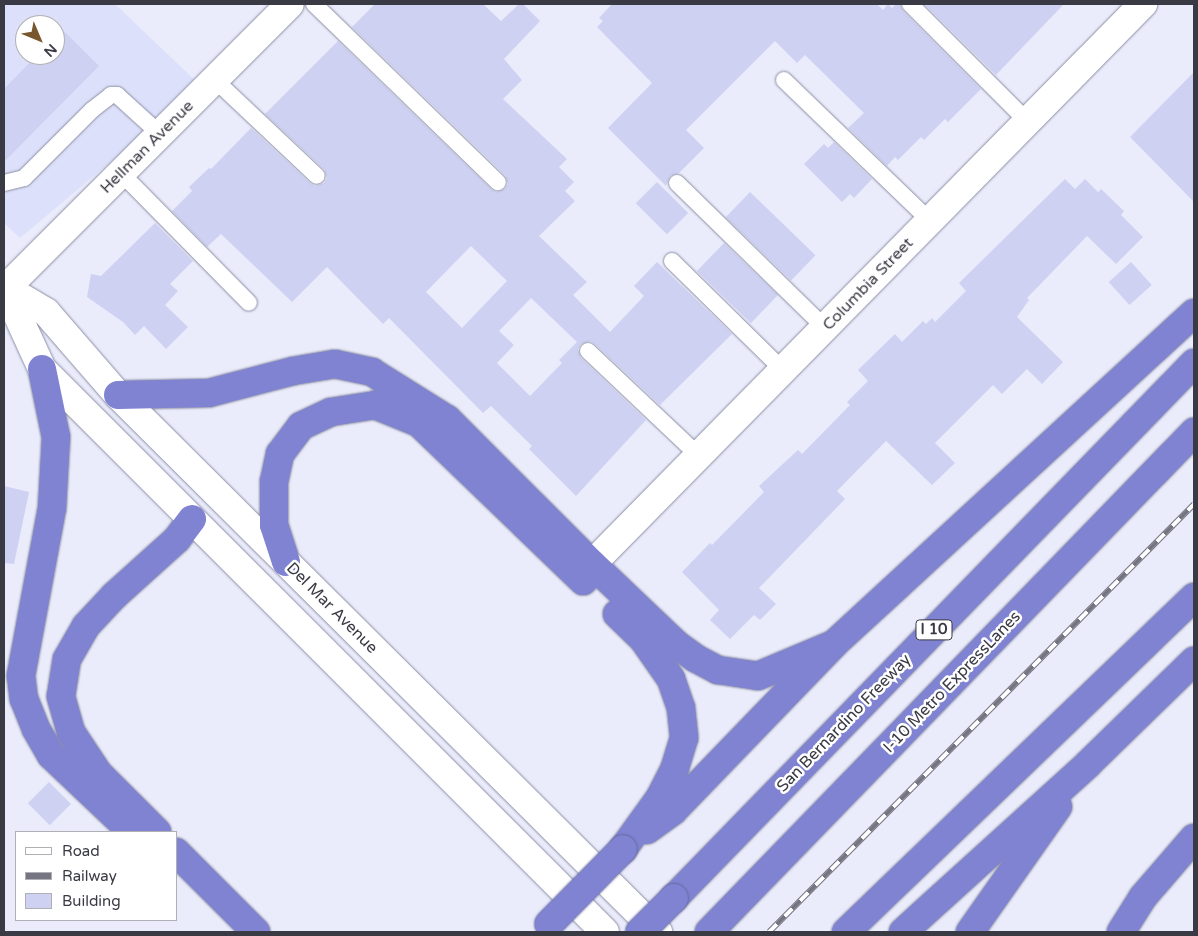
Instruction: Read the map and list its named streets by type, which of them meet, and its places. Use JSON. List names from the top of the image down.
{
  "streets": {
    "highway": ["I 10", "I-10 Metro ExpressLanes", "San Bernardino Freeway"],
    "main road": ["Hellman Avenue", "Columbia Street", "Del Mar Avenue"]
  },
  "crossings": [
    ["Hellman Avenue", "Del Mar Avenue"]
  ],
  "legend": ["Road", "Railway", "Building"],
  "north": "bottom right"
}
